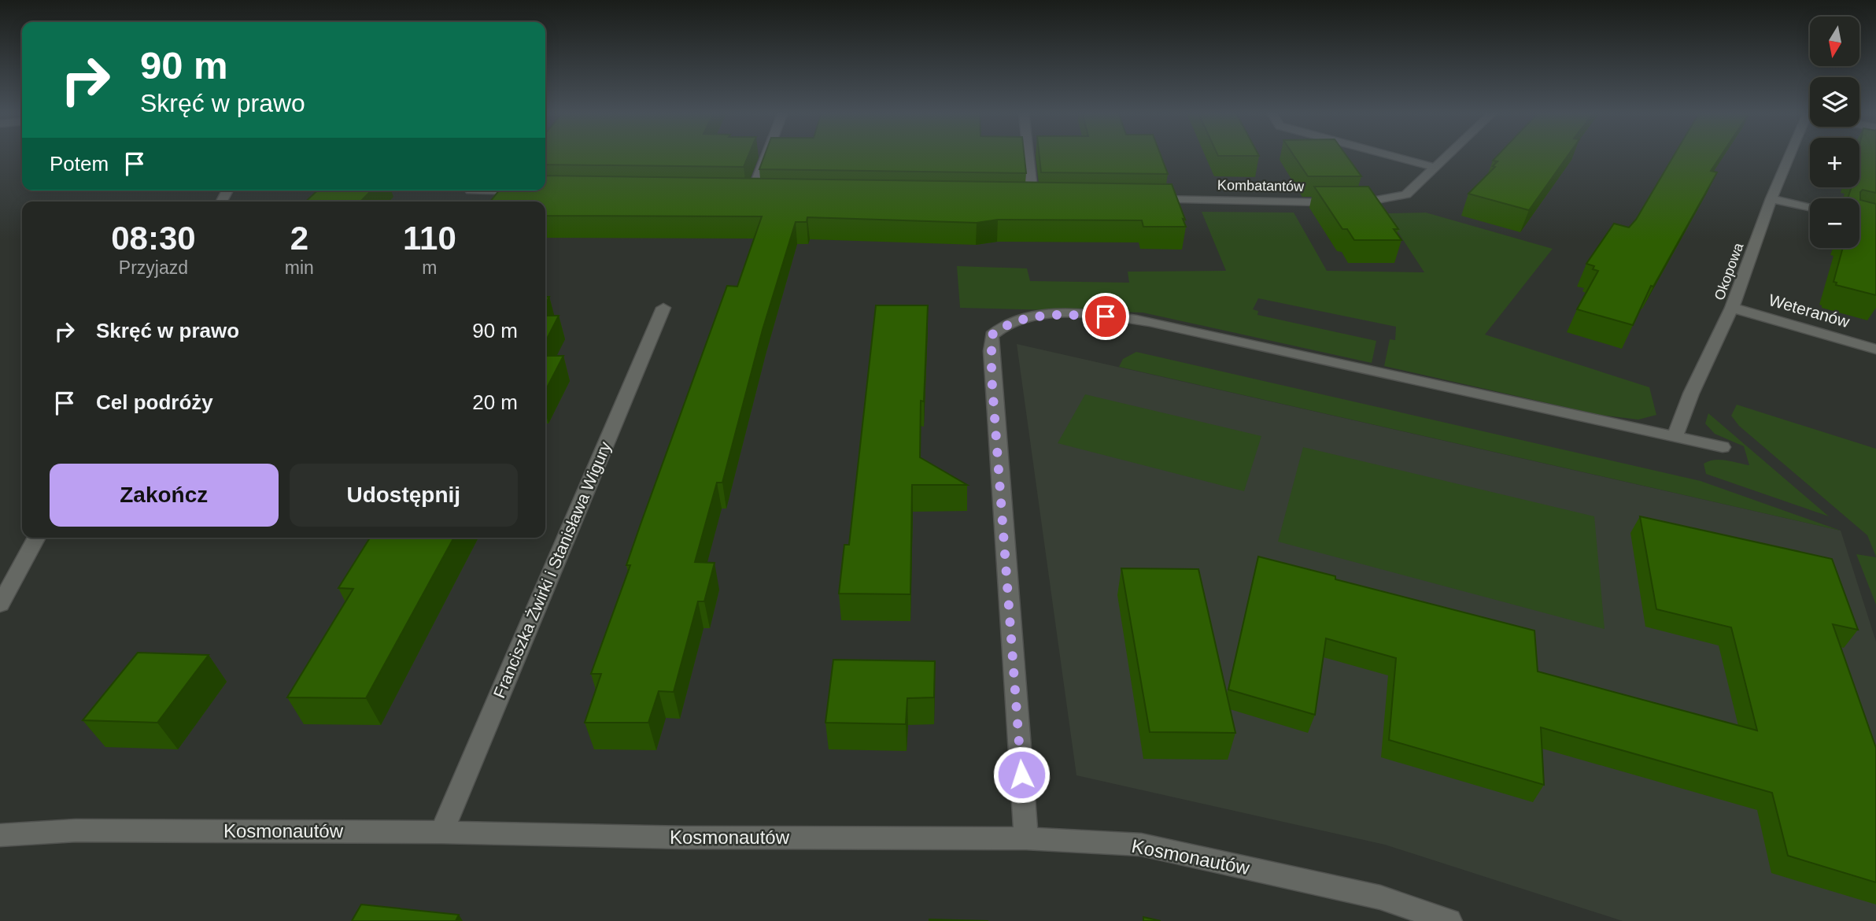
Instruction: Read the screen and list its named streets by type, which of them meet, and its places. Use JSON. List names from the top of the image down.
{
  "streets": {
    "street": [
      "Kombatantów",
      "Okopowa",
      "Weteranów",
      "Franciszka Żwirki i Stanisława Wigury",
      "Kosmonautów"
    ]
  },
  "crossings": [
    ["Okopowa", "Weteranów"],
    ["Franciszka Żwirki i Stanisława Wigury", "Kosmonautów"]
  ],
  "north": "bottom",
  "page": {
    "map_buttons": ["+", "−"],
    "turn": ["90 m", "Skręć w prawo"],
    "then": "Potem",
    "eta": [
      "08:30",
      "Przyjazd",
      "2",
      "min",
      "110",
      "m"
    ],
    "list": [
      {
        "name": "Skręć w prawo",
        "value": "90 m"
      },
      {
        "name": "Cel podróży",
        "value": "20 m"
      }
    ],
    "buttons": ["Zakończ", "Udostępnij"]
  }
}
